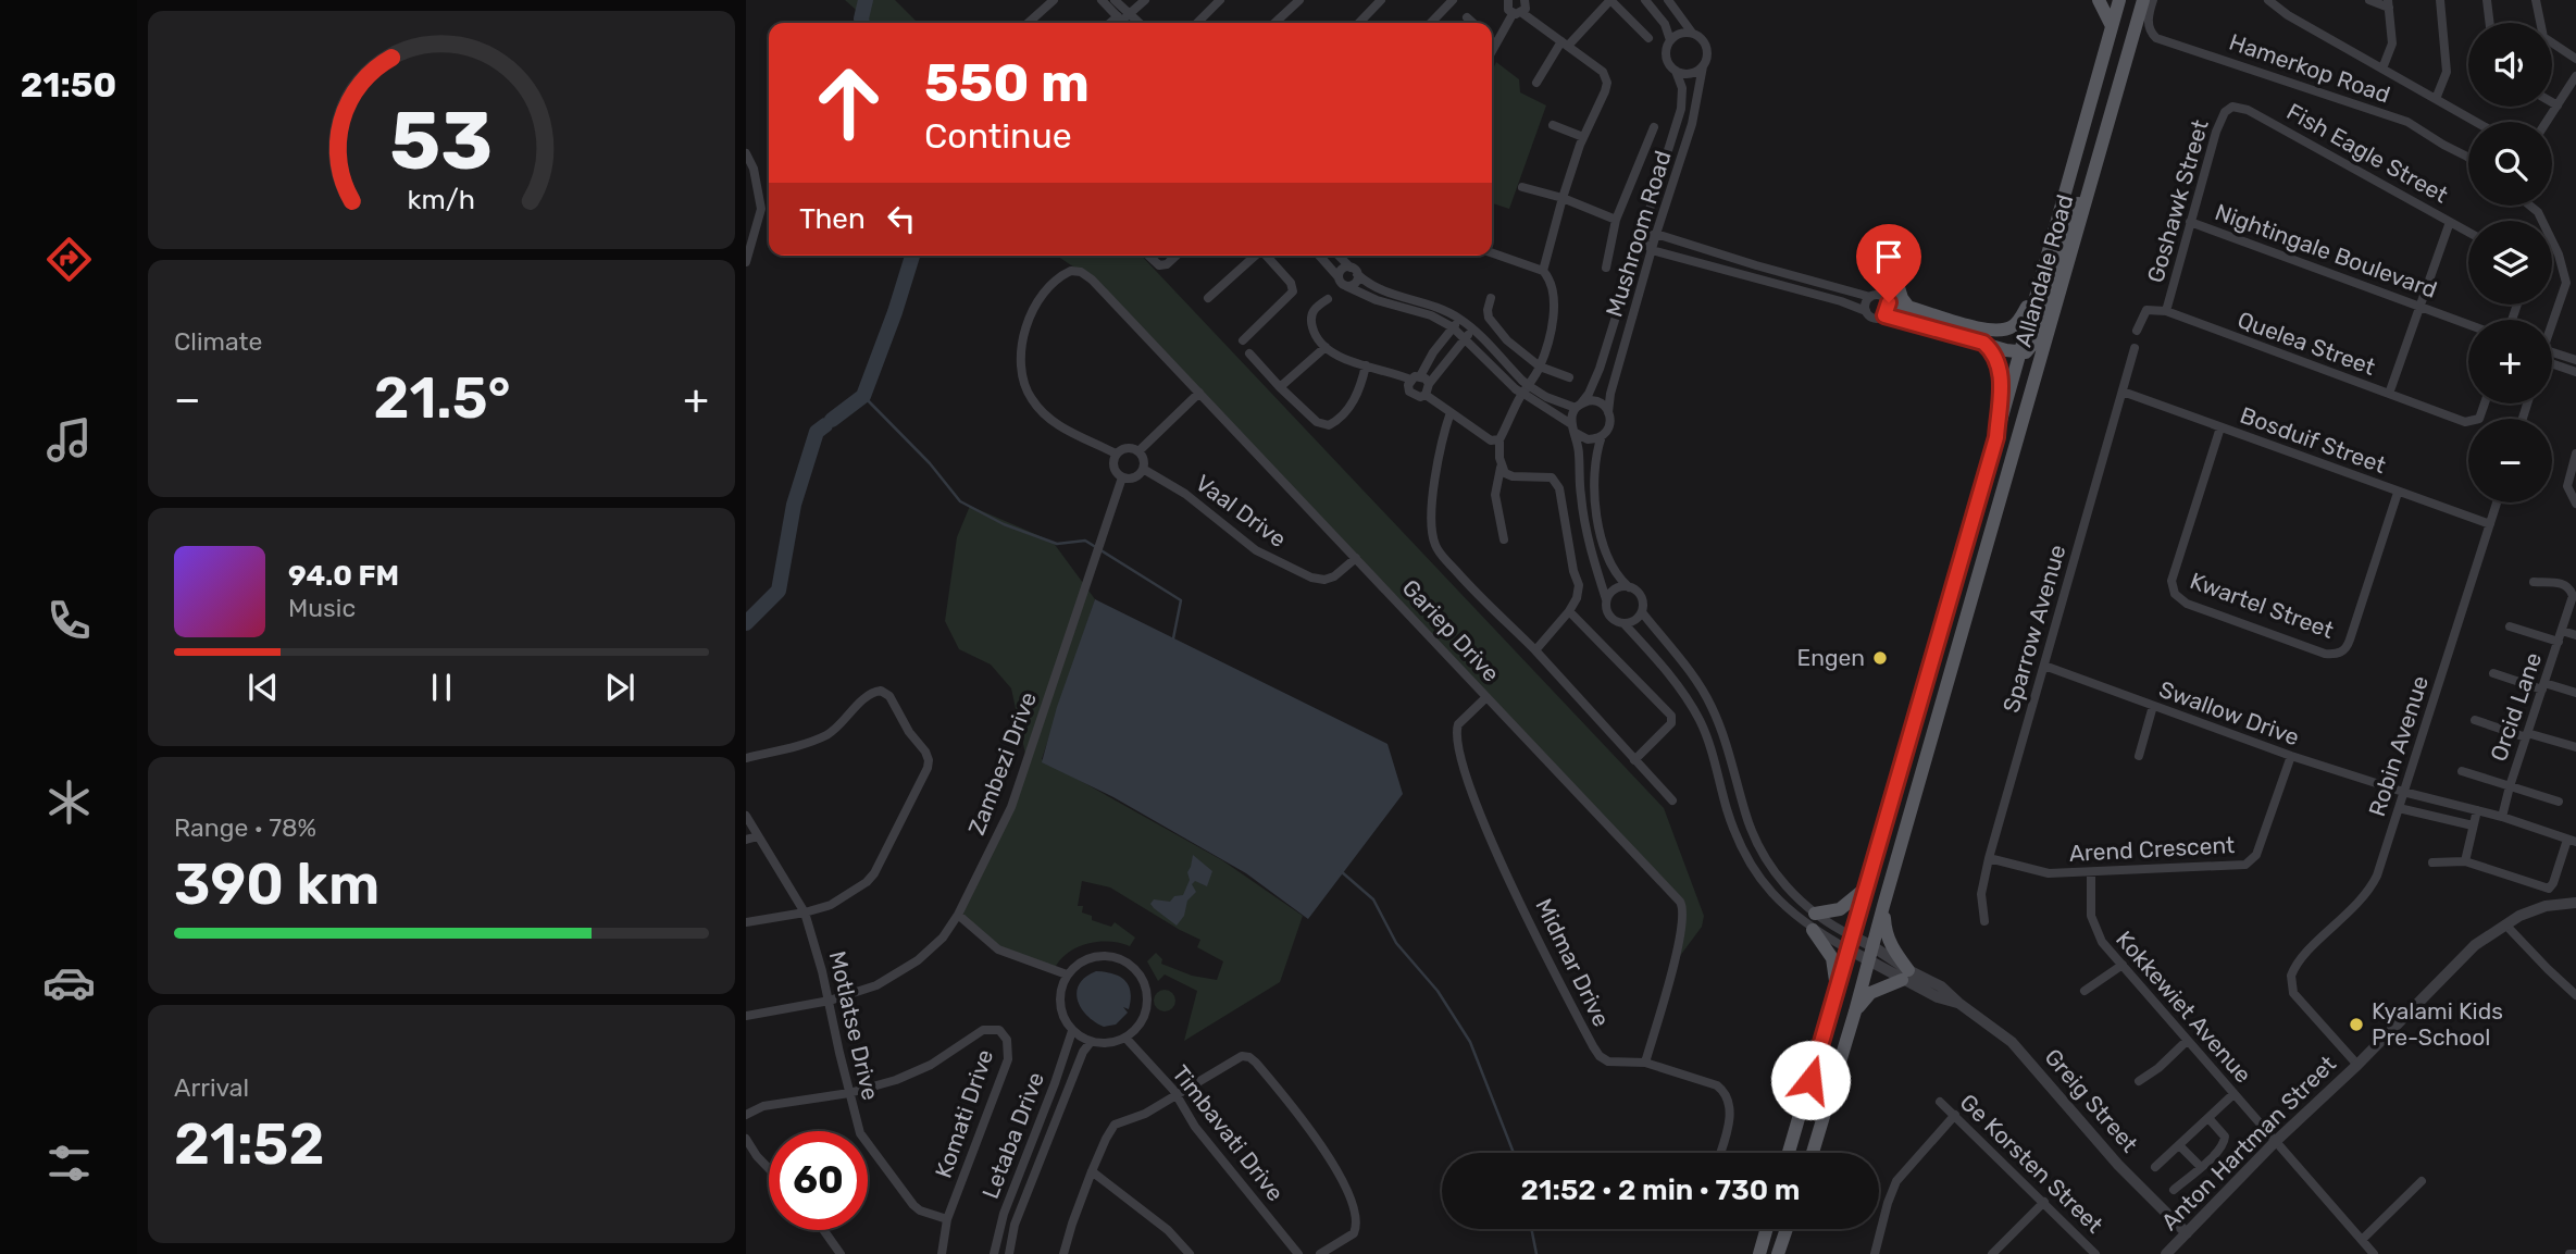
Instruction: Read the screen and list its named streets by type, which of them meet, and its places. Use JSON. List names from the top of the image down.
{
  "streets": {
    "main road": ["Allandale Road"],
    "street": [
      "Hamerkop Road",
      "Fish Eagle Street",
      "Goshawk Street",
      "Mushroom Road",
      "Nightingale Boulevard",
      "Quelea Street",
      "Bosduif Street",
      "Vaal Drive",
      "Kwartel Street",
      "Sparrow Avenue",
      "Gariep Drive",
      "Orcid Lane",
      "Swallow Drive",
      "Robin Avenue",
      "Zambezi Drive",
      "Arend Crescent",
      "Midmar Drive",
      "Kokkewiet Avenue",
      "Motlatse Drive",
      "Greig Street",
      "Komati Drive",
      "Timbavati Drive",
      "Letaba Drive",
      "Anton Hartman Street",
      "Ge Korsten Street"
    ]
  },
  "crossings": [
    ["Hamerkop Road", "Allandale Road"],
    ["Fish Eagle Street", "Goshawk Street"],
    ["Goshawk Street", "Nightingale Boulevard"],
    ["Goshawk Street", "Quelea Street"],
    ["Allandale Road", "Greig Street"],
    ["Bosduif Street", "Kwartel Street"],
    ["Bosduif Street", "Sparrow Avenue"],
    ["Bosduif Street", "Robin Avenue"],
    ["Vaal Drive", "Gariep Drive"],
    ["Vaal Drive", "Zambezi Drive"],
    ["Sparrow Avenue", "Swallow Drive"],
    ["Sparrow Avenue", "Arend Crescent"],
    ["Gariep Drive", "Zambezi Drive"],
    ["Gariep Drive", "Midmar Drive"],
    ["Orcid Lane", "Swallow Drive"],
    ["Swallow Drive", "Robin Avenue"],
    ["Swallow Drive", "Arend Crescent"],
    ["Robin Avenue", "Anton Hartman Street"],
    ["Zambezi Drive", "Motlatse Drive"],
    ["Arend Crescent", "Kokkewiet Avenue"],
    ["Kokkewiet Avenue", "Anton Hartman Street"],
    ["Motlatse Drive", "Komati Drive"],
    ["Greig Street", "Anton Hartman Street"],
    ["Timbavati Drive", "Letaba Drive"]
  ],
  "places": ["Engen", "Kyalami Kids Pre-School"],
  "page": {
    "tabs": "21:50",
    "map_buttons": ["+", "−"],
    "turn": ["550 m", "Continue"],
    "then": "Then",
    "tile": [
      "Climate",
      ["Range · 78%", "390 km"],
      ["Arrival", "21:52"]
    ],
    "heat": ["−", "21.5°", "+"],
    "song": ["94.0 FM", "Music"],
    "limit": "60",
    "trip": "21:52 · 2 min · 730 m",
    "gauge": ["53", "km/h"]
  }
}
